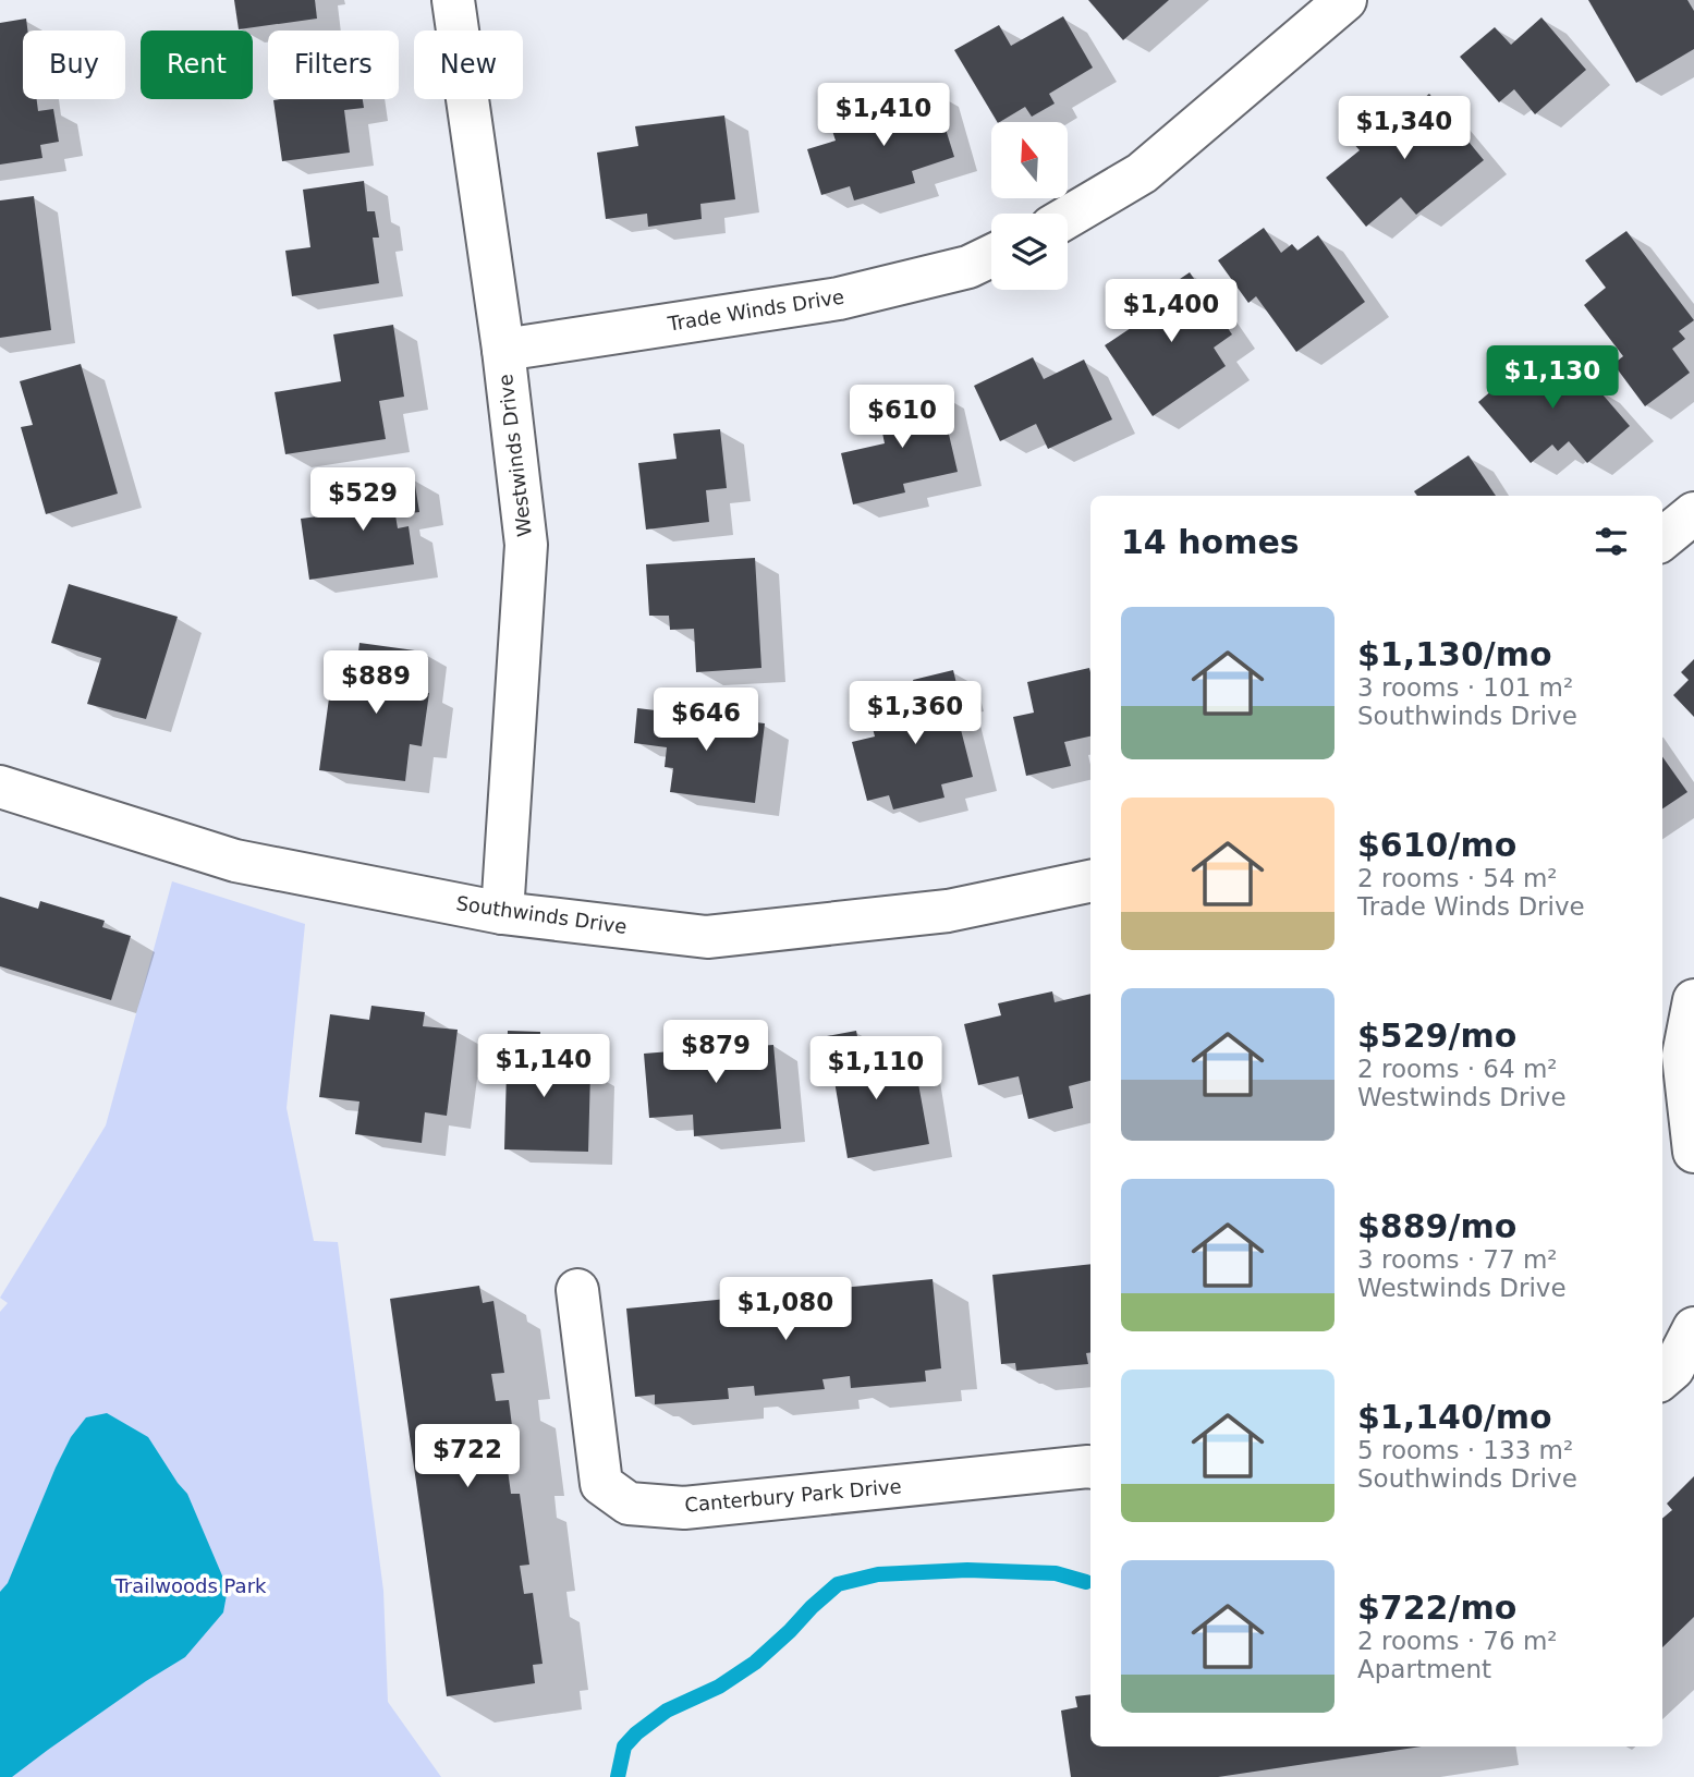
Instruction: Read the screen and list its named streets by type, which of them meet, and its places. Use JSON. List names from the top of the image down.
{
  "streets": {
    "street": [
      "Trade Winds Drive",
      "Westwinds Drive",
      "Southwinds Drive",
      "Canterbury Park Drive"
    ]
  },
  "crossings": [
    ["Trade Winds Drive", "Westwinds Drive"],
    ["Westwinds Drive", "Southwinds Drive"]
  ],
  "parks": ["Trailwoods Park"],
  "north": "top",
  "page": {
    "chip": [
      "Buy",
      "Rent",
      "Filters",
      "New"
    ],
    "price": [
      "$1,410",
      "$1,340",
      "$1,400",
      "$1,130",
      "$610",
      "$529",
      "$889",
      "$1,360",
      "$646",
      "$879",
      "$1,140",
      "$1,110",
      "$1,080",
      "$722"
    ],
    "heading": "14 homes",
    "list": [
      {
        "name": "$1,130/mo",
        "note": "3 rooms · 101 m² · Southwinds Drive"
      },
      {
        "name": "$610/mo",
        "note": "2 rooms · 54 m² · Trade Winds Drive"
      },
      {
        "name": "$529/mo",
        "note": "2 rooms · 64 m² · Westwinds Drive"
      },
      {
        "name": "$889/mo",
        "note": "3 rooms · 77 m² · Westwinds Drive"
      },
      {
        "name": "$1,140/mo",
        "note": "5 rooms · 133 m² · Southwinds Drive"
      },
      {
        "name": "$722/mo",
        "note": "2 rooms · 76 m² · Apartment"
      }
    ]
  }
}
